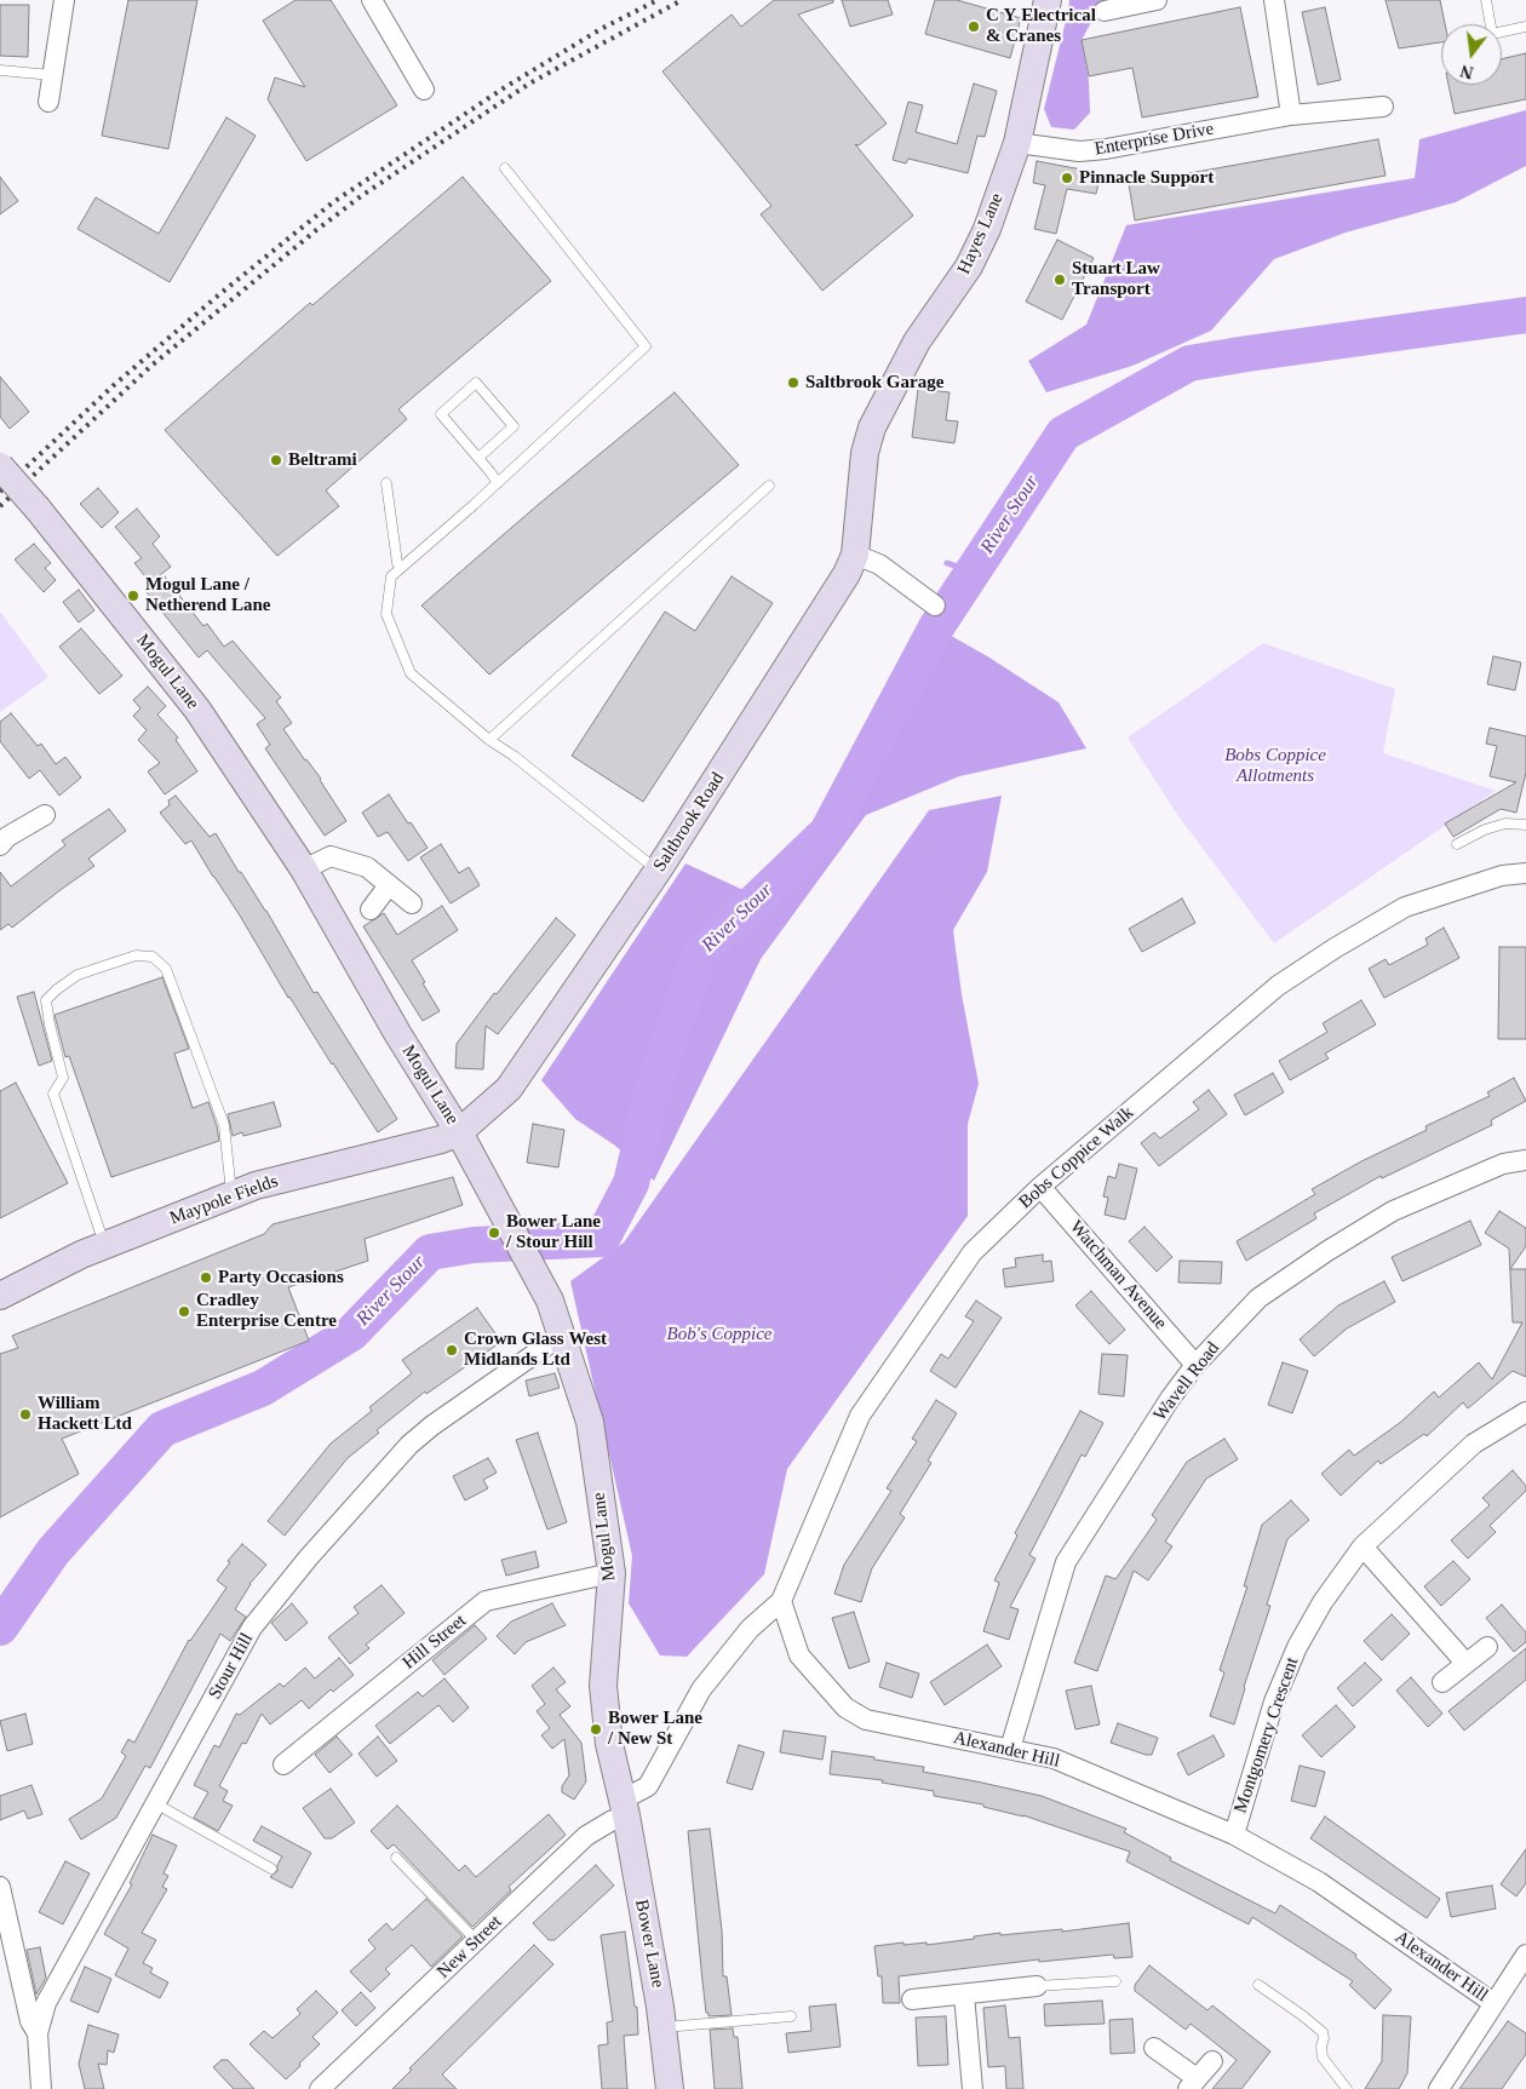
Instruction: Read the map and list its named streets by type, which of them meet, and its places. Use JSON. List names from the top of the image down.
{
  "streets": {
    "street": [
      "Enterprise Drive",
      "Hayes Lane",
      "Mogul Lane",
      "Saltbrook Road",
      "Bobs Coppice Walk",
      "Maypole Fields",
      "Watchman Avenue",
      "Wavell Road",
      "Hill Street",
      "Stour Hill",
      "Montgomery Crescent",
      "Alexander Hill",
      "Bower Lane",
      "New Street"
    ]
  },
  "crossings": [
    ["Enterprise Drive", "Hayes Lane"],
    ["Hayes Lane", "Saltbrook Road"],
    ["Mogul Lane", "Saltbrook Road"],
    ["Mogul Lane", "Maypole Fields"],
    ["Mogul Lane", "Hill Street"],
    ["Mogul Lane", "Stour Hill"],
    ["Mogul Lane", "Bower Lane"],
    ["Mogul Lane", "New Street"],
    ["Saltbrook Road", "Maypole Fields"],
    ["Bobs Coppice Walk", "Watchman Avenue"],
    ["Bobs Coppice Walk", "Alexander Hill"],
    ["Watchman Avenue", "Wavell Road"],
    ["Wavell Road", "Alexander Hill"],
    ["Montgomery Crescent", "Alexander Hill"],
    ["Bower Lane", "New Street"]
  ],
  "water": ["River Stour"],
  "parks": ["Bobs Coppice Allotments", "Bob's Coppice"],
  "places": [
    "C Y Electrical & Cranes",
    "Pinnacle Support",
    "Stuart Law Transport",
    "Saltbrook Garage",
    "Beltrami",
    "Mogul Lane / Netherend Lane",
    "Bower Lane / Stour Hill",
    "Party Occasions",
    "Cradley Enterprise Centre",
    "Crown Glass West Midlands Ltd",
    "William Hackett Ltd",
    "Bower Lane / New St"
  ],
  "north": "bottom"
}
